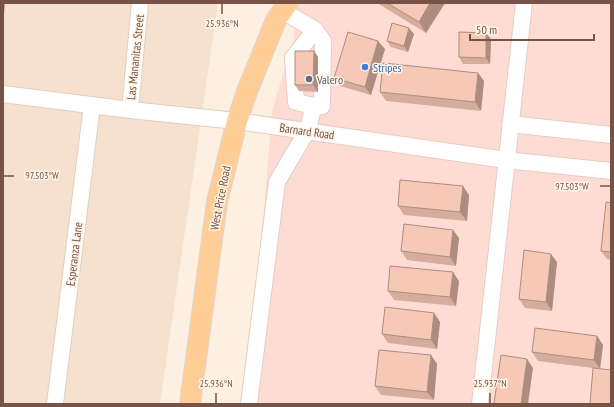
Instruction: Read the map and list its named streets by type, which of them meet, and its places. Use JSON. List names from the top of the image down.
{
  "streets": {
    "main road": ["West Price Road"],
    "street": ["Las Mananitas Street", "Barnard Road", "Esperanza Lane"]
  },
  "crossings": [
    ["Las Mananitas Street", "Barnard Road"],
    ["Barnard Road", "West Price Road"],
    ["Barnard Road", "Esperanza Lane"]
  ],
  "places": ["Stripes", "Valero"],
  "scale_bar": "50 m",
  "coordinates": ["25.936°N", "97.503°W", "25.937°N"]
}
